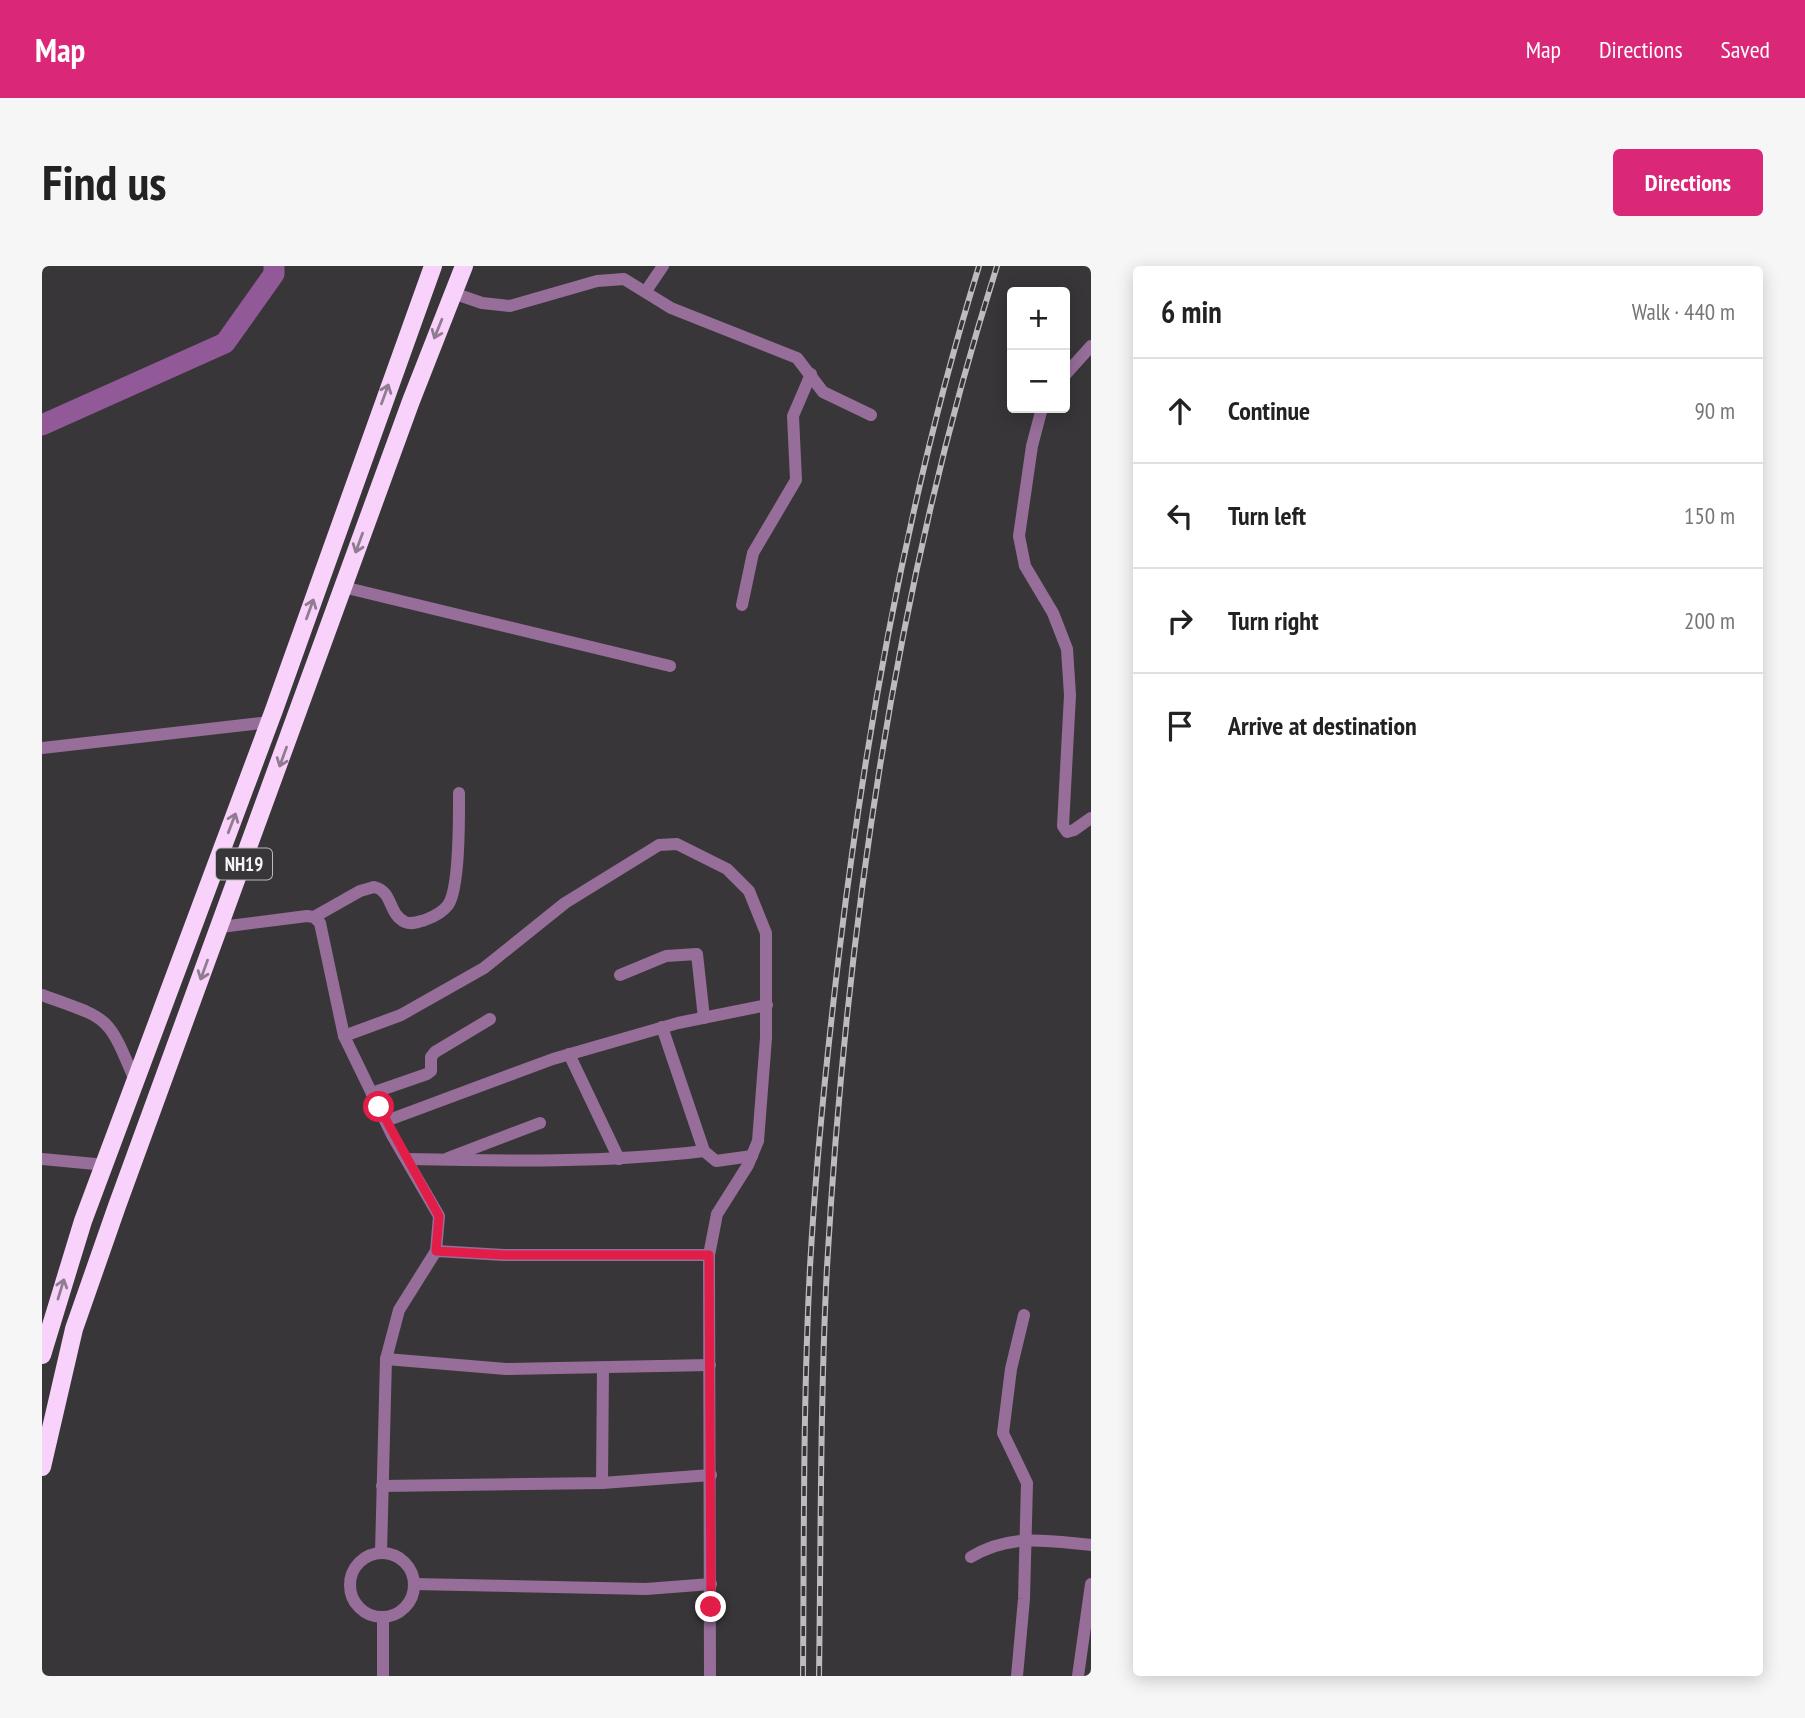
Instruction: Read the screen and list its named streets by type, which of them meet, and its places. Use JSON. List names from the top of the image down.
{
  "streets": {
    "highway": ["NH19"]
  },
  "page": {
    "header": "Map",
    "nav": ["Map", "Directions", "Saved"],
    "buttons": "Directions",
    "title": "Find us",
    "heading": ["6 min", "Walk · 440 m"],
    "map_buttons": ["+", "−"],
    "list": [
      ["Continue", "90 m"],
      ["Turn left", "150 m"],
      ["Turn right", "200 m"],
      "Arrive at destination"
    ]
  }
}
